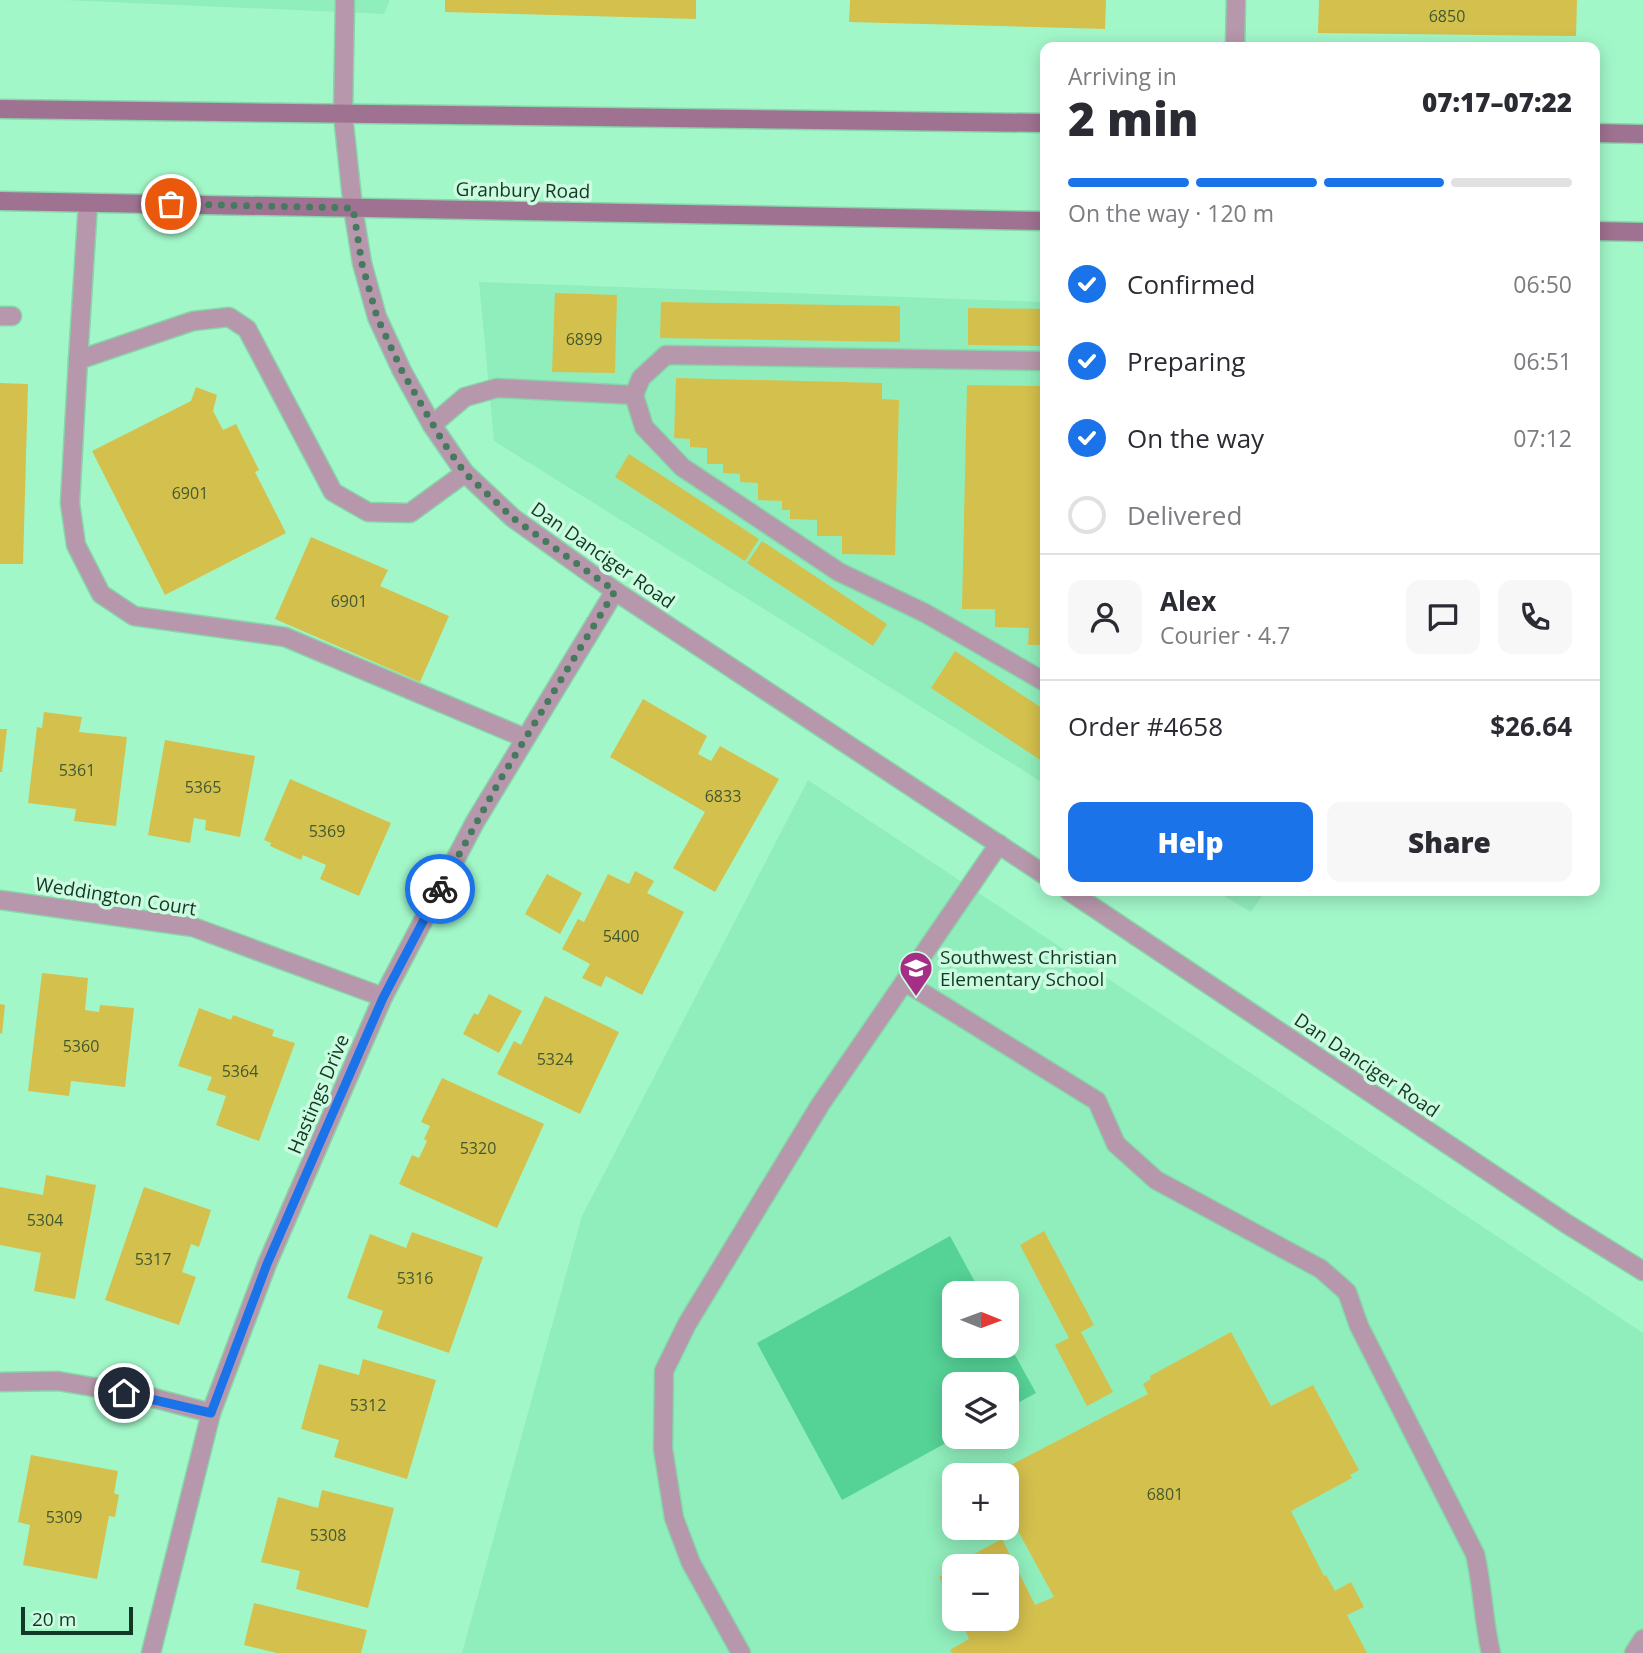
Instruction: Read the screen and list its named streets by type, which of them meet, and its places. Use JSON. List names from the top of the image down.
{
  "streets": {
    "main road": ["Granbury Road"],
    "street": ["Dan Danciger Road", "Weddington Court", "Hastings Drive"]
  },
  "crossings": [
    ["Granbury Road", "Dan Danciger Road"],
    ["Dan Danciger Road", "Hastings Drive"],
    ["Weddington Court", "Hastings Drive"]
  ],
  "places": {
    "school or university": ["Southwest Christian Elementary School"]
  },
  "house_numbers": [
    "6850",
    "6899",
    "6901",
    "6901",
    "5361",
    "5365",
    "6833",
    "5369",
    "5400",
    "5360",
    "5324",
    "5364",
    "5320",
    "5304",
    "5317",
    "5316",
    "5312",
    "6801",
    "5309",
    "5308"
  ],
  "scale_bar": "20 m",
  "north": "right",
  "page": {
    "heading": ["2 min", "Arriving in", "07:17–07:22"],
    "panel": [
      "Alex",
      "Courier · 4.7",
      "Order #4658",
      "$26.64"
    ],
    "bar": "On the way · 120 m",
    "list": [
      ["Confirmed", "06:50"],
      ["Preparing", "06:51"],
      ["On the way", "07:12"],
      "Delivered"
    ],
    "buttons": ["Help", "Share"],
    "map_buttons": ["+", "−"],
    "scale": "20 m"
  }
}
